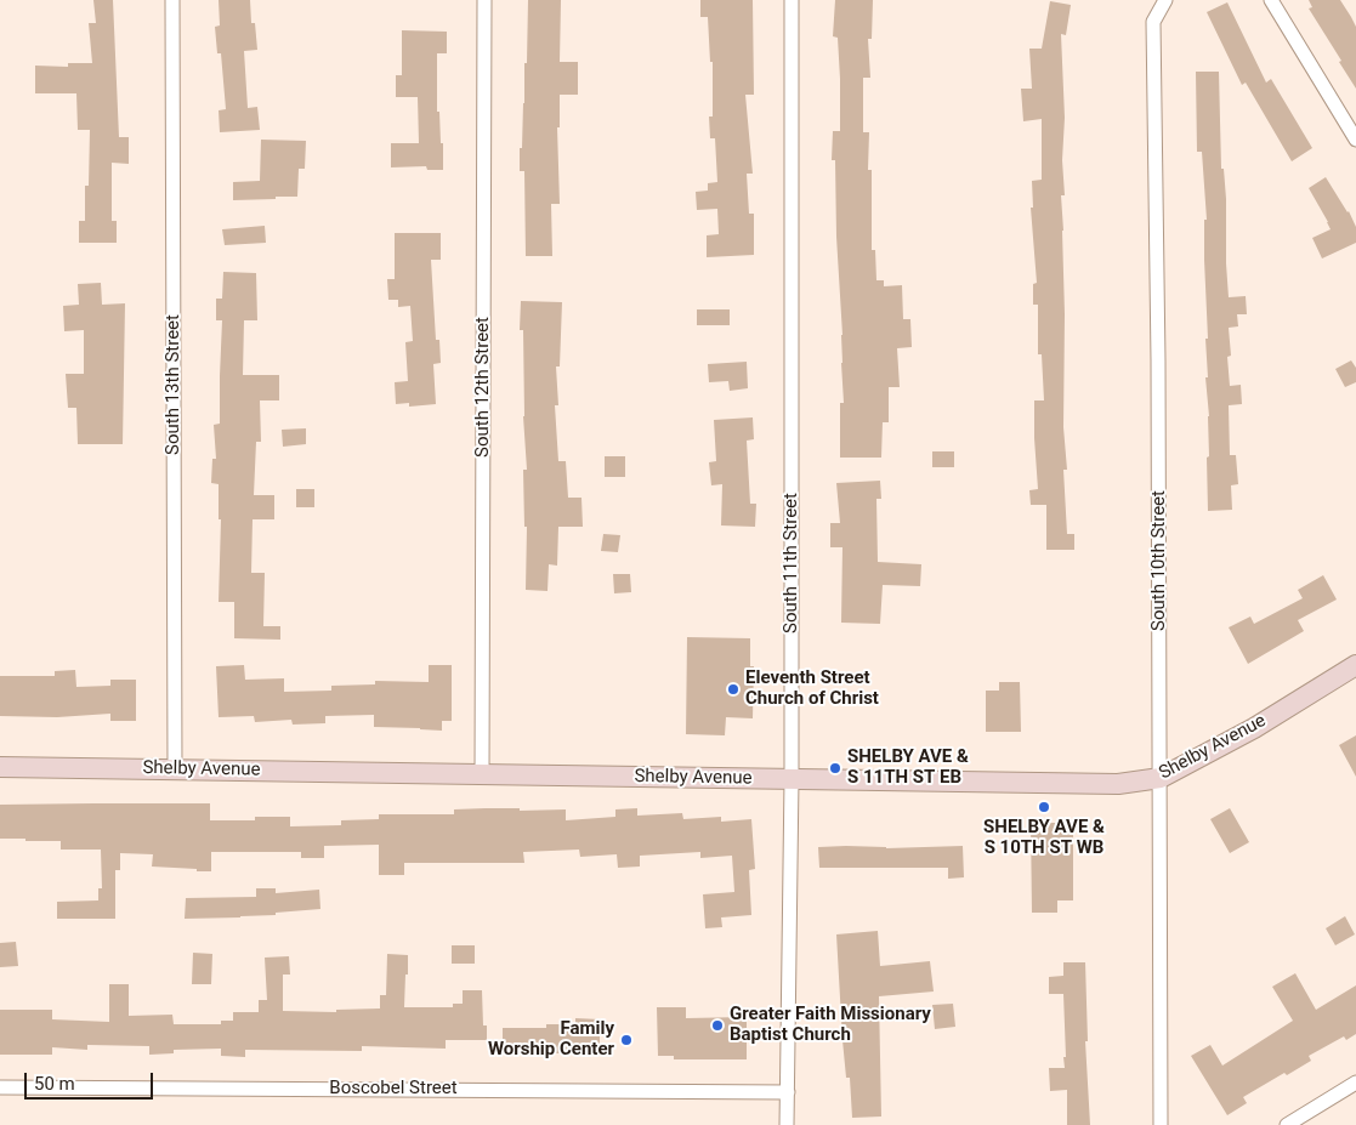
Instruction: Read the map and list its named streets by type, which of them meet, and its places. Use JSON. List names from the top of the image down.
{
  "streets": {
    "street": [
      "South 13th Street",
      "South 12th Street",
      "South 10th Street",
      "South 11th Street",
      "Shelby Avenue",
      "Boscobel Street"
    ]
  },
  "crossings": [
    ["South 13th Street", "Shelby Avenue"],
    ["South 12th Street", "Shelby Avenue"],
    ["South 10th Street", "Shelby Avenue"],
    ["South 11th Street", "Shelby Avenue"],
    ["South 11th Street", "Boscobel Street"]
  ],
  "places": [
    "Eleventh Street Church of Christ",
    "SHELBY AVE & S 11TH ST EB",
    "SHELBY AVE & S 10TH ST WB",
    "Greater Faith Missionary Baptist Church",
    "Family Worship Center"
  ],
  "scale_bar": "50 m"
}
